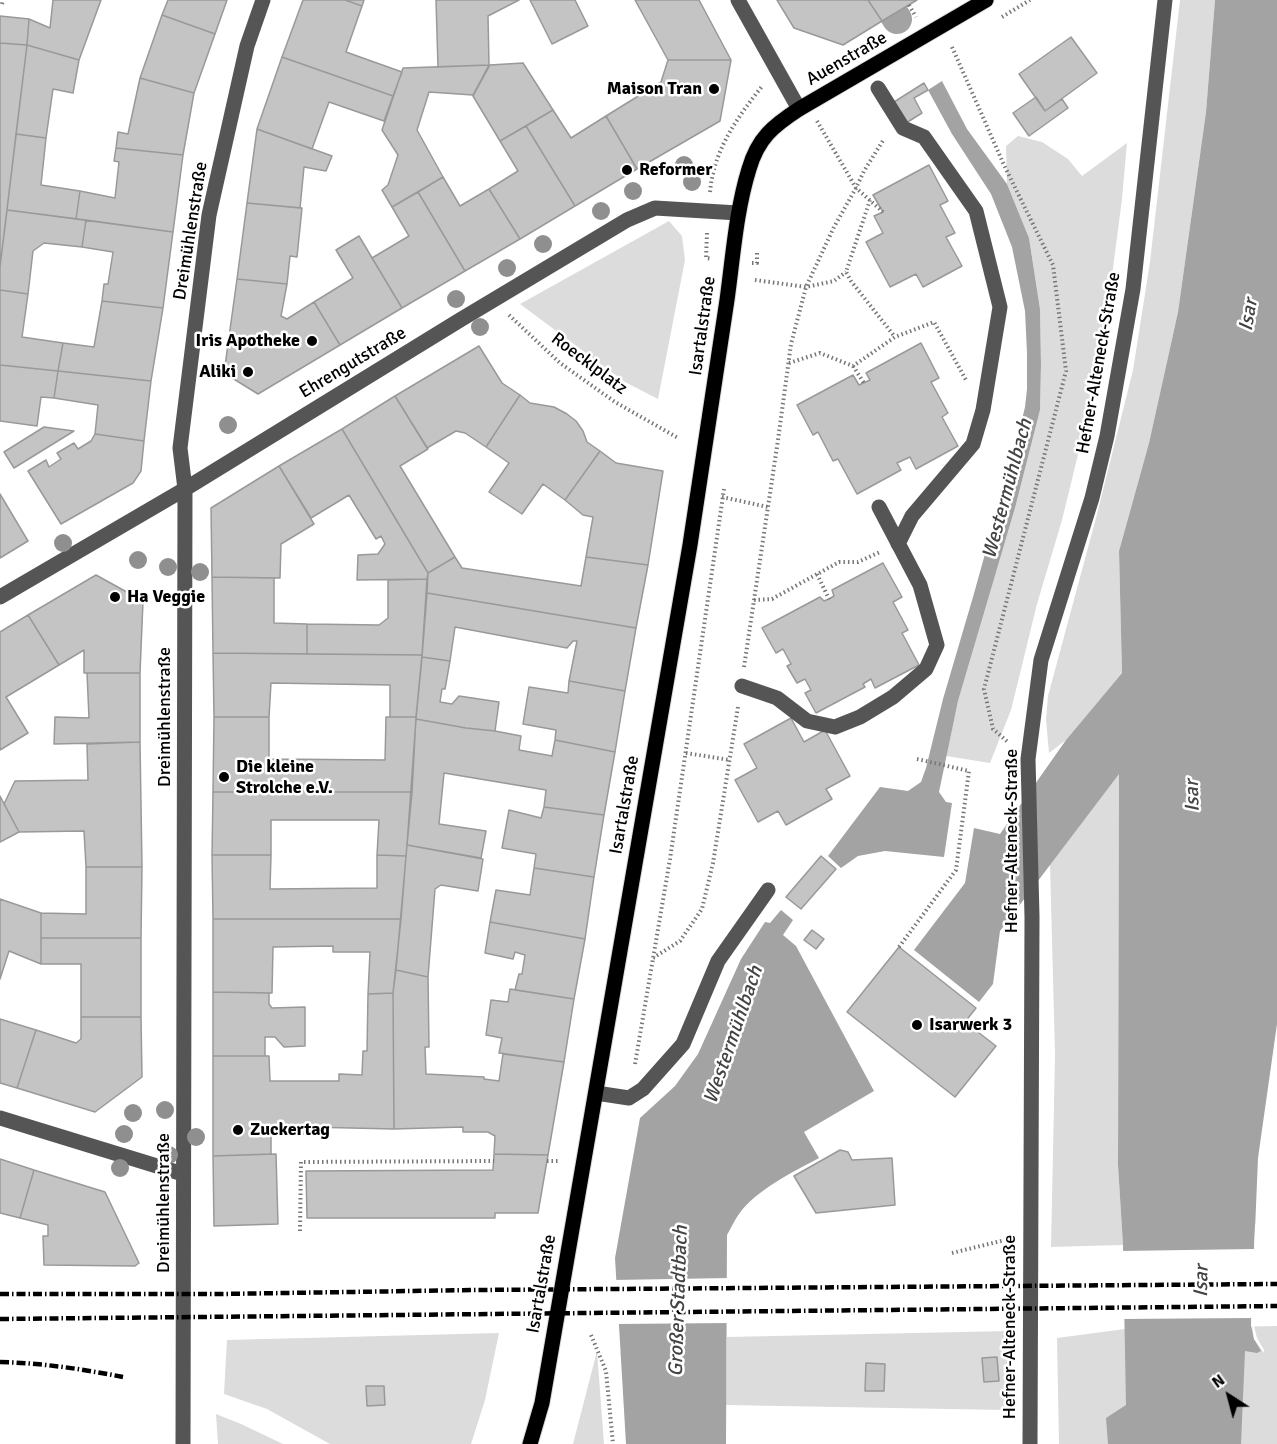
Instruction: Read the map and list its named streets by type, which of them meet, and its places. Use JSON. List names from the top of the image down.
{
  "streets": {
    "main road": ["Auenstraße", "Isartalstraße"],
    "street": ["Dreimühlenstraße", "Ehrengutstraße", "Hefner-Alteneck-Straße"],
    "path": ["Roecklplatz"]
  },
  "crossings": [
    ["Auenstraße", "Isartalstraße"],
    ["Dreimühlenstraße", "Ehrengutstraße"],
    ["Isartalstraße", "Ehrengutstraße"],
    ["Ehrengutstraße", "Roecklplatz"]
  ],
  "water": ["Isar", "Westermühlbach", "Großer Stadtbach"],
  "places": [
    "Maison Tran",
    "Reformer",
    "Iris Apotheke",
    "Aliki",
    "Ha Veggie",
    "Die kleine Strolche e.V.",
    "Isarwerk 3",
    "Zuckertag"
  ],
  "north": "top left"
}
